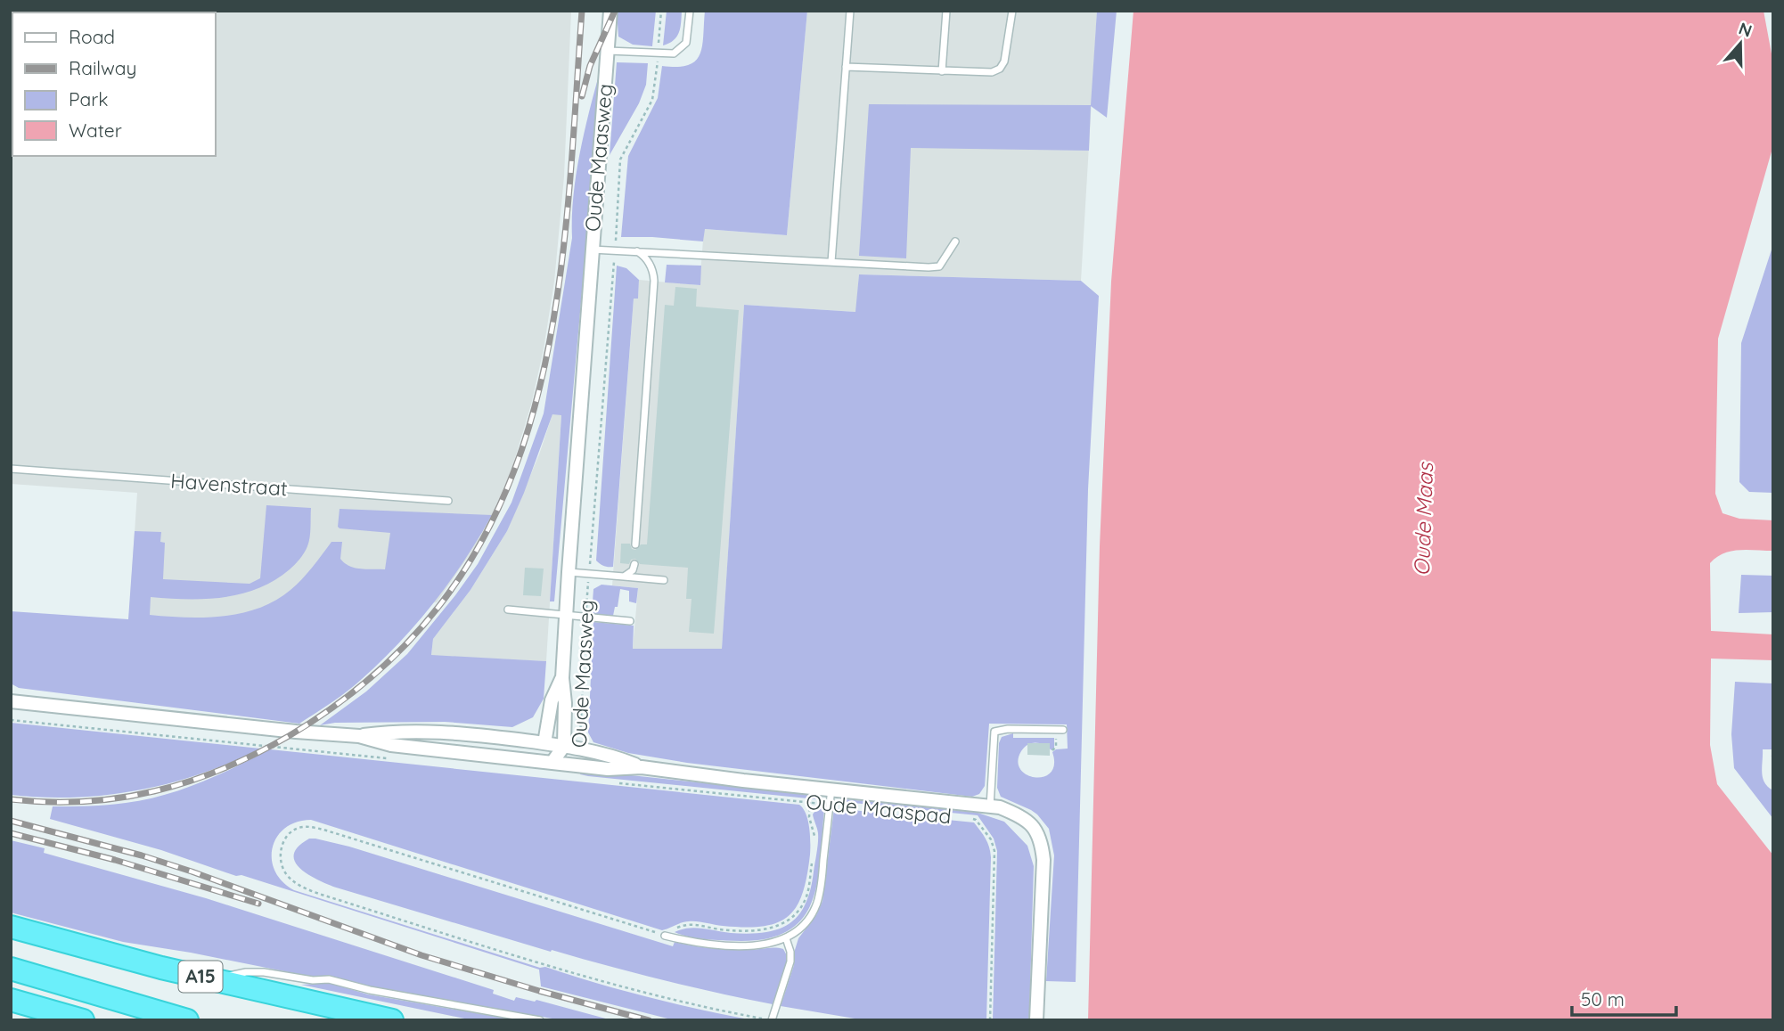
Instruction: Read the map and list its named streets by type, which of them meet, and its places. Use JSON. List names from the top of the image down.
{
  "streets": {
    "highway": ["A15"],
    "street": ["Oude Maasweg", "Oude Maaspad"],
    "lane": ["Havenstraat"]
  },
  "crossings": [
    ["Oude Maasweg", "Oude Maaspad"]
  ],
  "water": ["Oude Maas"],
  "legend": [
    "Road",
    "Railway",
    "Park",
    "Water"
  ],
  "scale_bar": "50 m",
  "north": "top"
}
